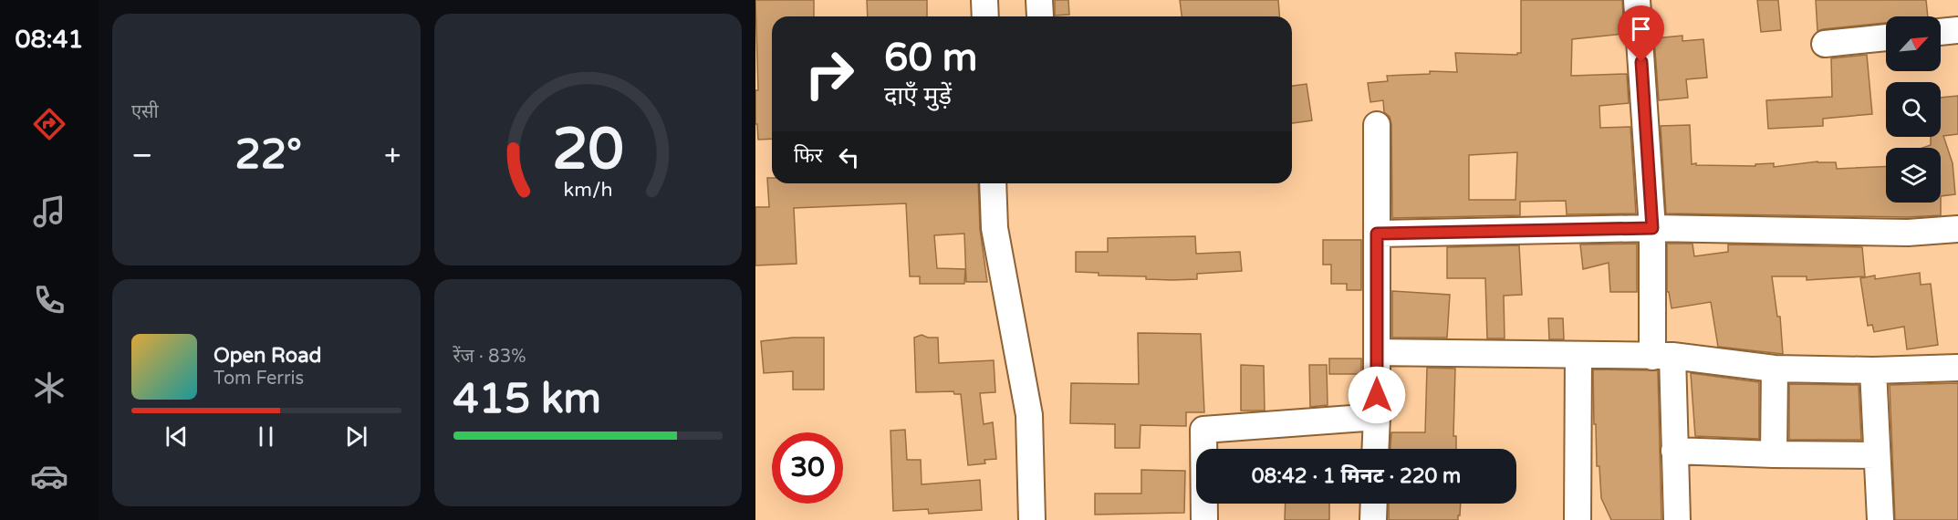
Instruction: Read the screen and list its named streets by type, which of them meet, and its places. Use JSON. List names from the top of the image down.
{
  "north": "top right",
  "page": {
    "tabs": "08:41",
    "tile": [
      "एसी",
      ["रेंज · 83%", "415 km"]
    ],
    "turn": ["60 m", "दाएँ मुड़ें"],
    "then": "फिर",
    "heat": ["−", "22°", "+"],
    "song": ["Open Road", "Tom Ferris"],
    "limit": "30",
    "trip": "08:42 · 1 मिनट · 220 m",
    "gauge": ["20", "km/h"]
  }
}
